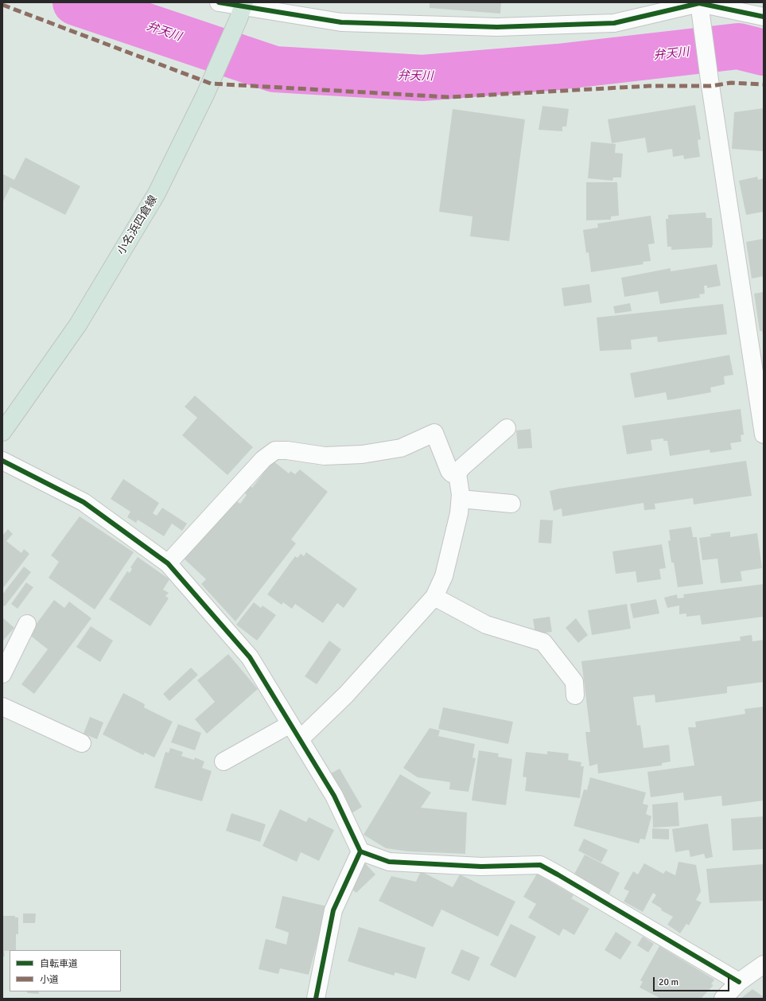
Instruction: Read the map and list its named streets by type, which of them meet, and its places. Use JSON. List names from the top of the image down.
{
  "streets": {
    "main road": ["小名浜四倉線"]
  },
  "water": ["弁天川"],
  "legend": ["自転車道", "小道"],
  "scale_bar": "20 m"
}
